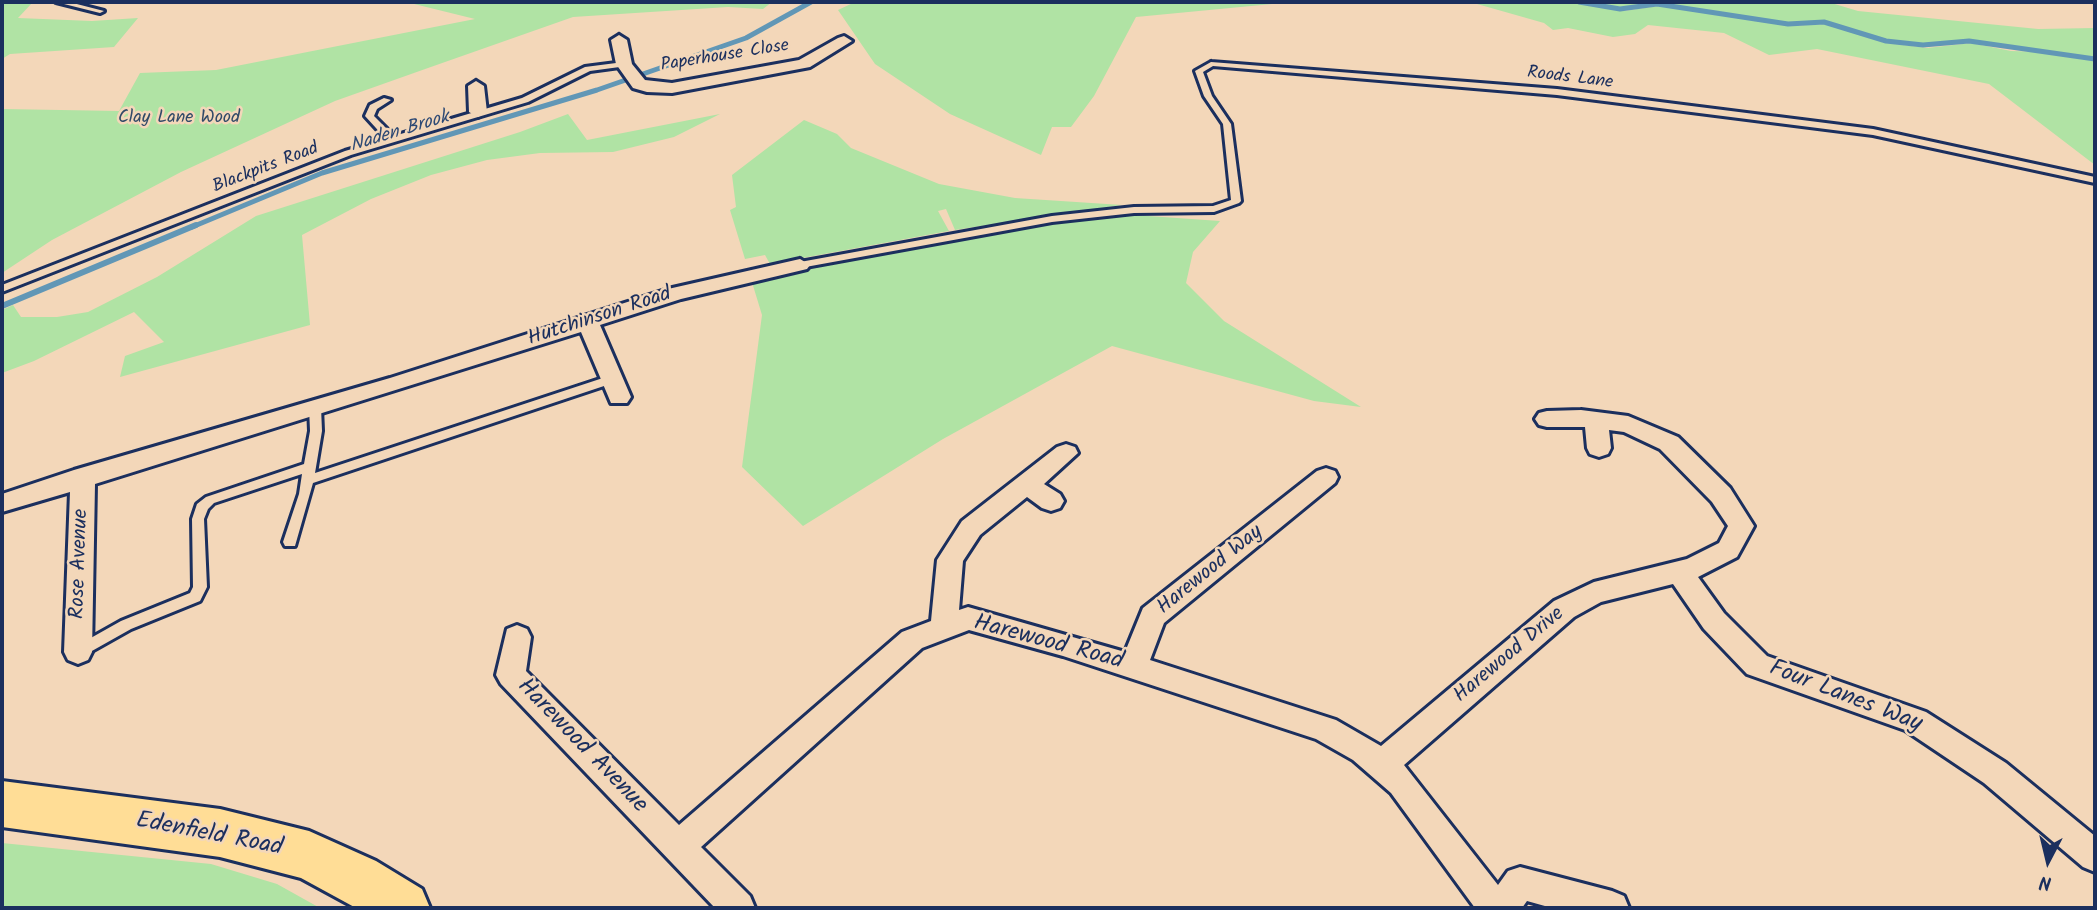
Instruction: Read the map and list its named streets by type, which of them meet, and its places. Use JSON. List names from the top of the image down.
{
  "streets": {
    "main road": ["Edenfield Road"],
    "street": [
      "Paperhouse Close",
      "Hutchinson Road",
      "Rose Avenue",
      "Harewood Way",
      "Harewood Road",
      "Harewood Drive",
      "Four Lanes Way",
      "Harewood Avenue"
    ],
    "lane": ["Roods Lane", "Blackpits Road"]
  },
  "crossings": [
    ["Paperhouse Close", "Blackpits Road"],
    ["Roods Lane", "Hutchinson Road"],
    ["Hutchinson Road", "Rose Avenue"],
    ["Harewood Way", "Harewood Road"],
    ["Harewood Road", "Harewood Drive"],
    ["Harewood Road", "Harewood Avenue"],
    ["Harewood Drive", "Four Lanes Way"]
  ],
  "water": ["Naden Brook"],
  "parks": ["Clay Lane Wood"],
  "north": "bottom"
}
